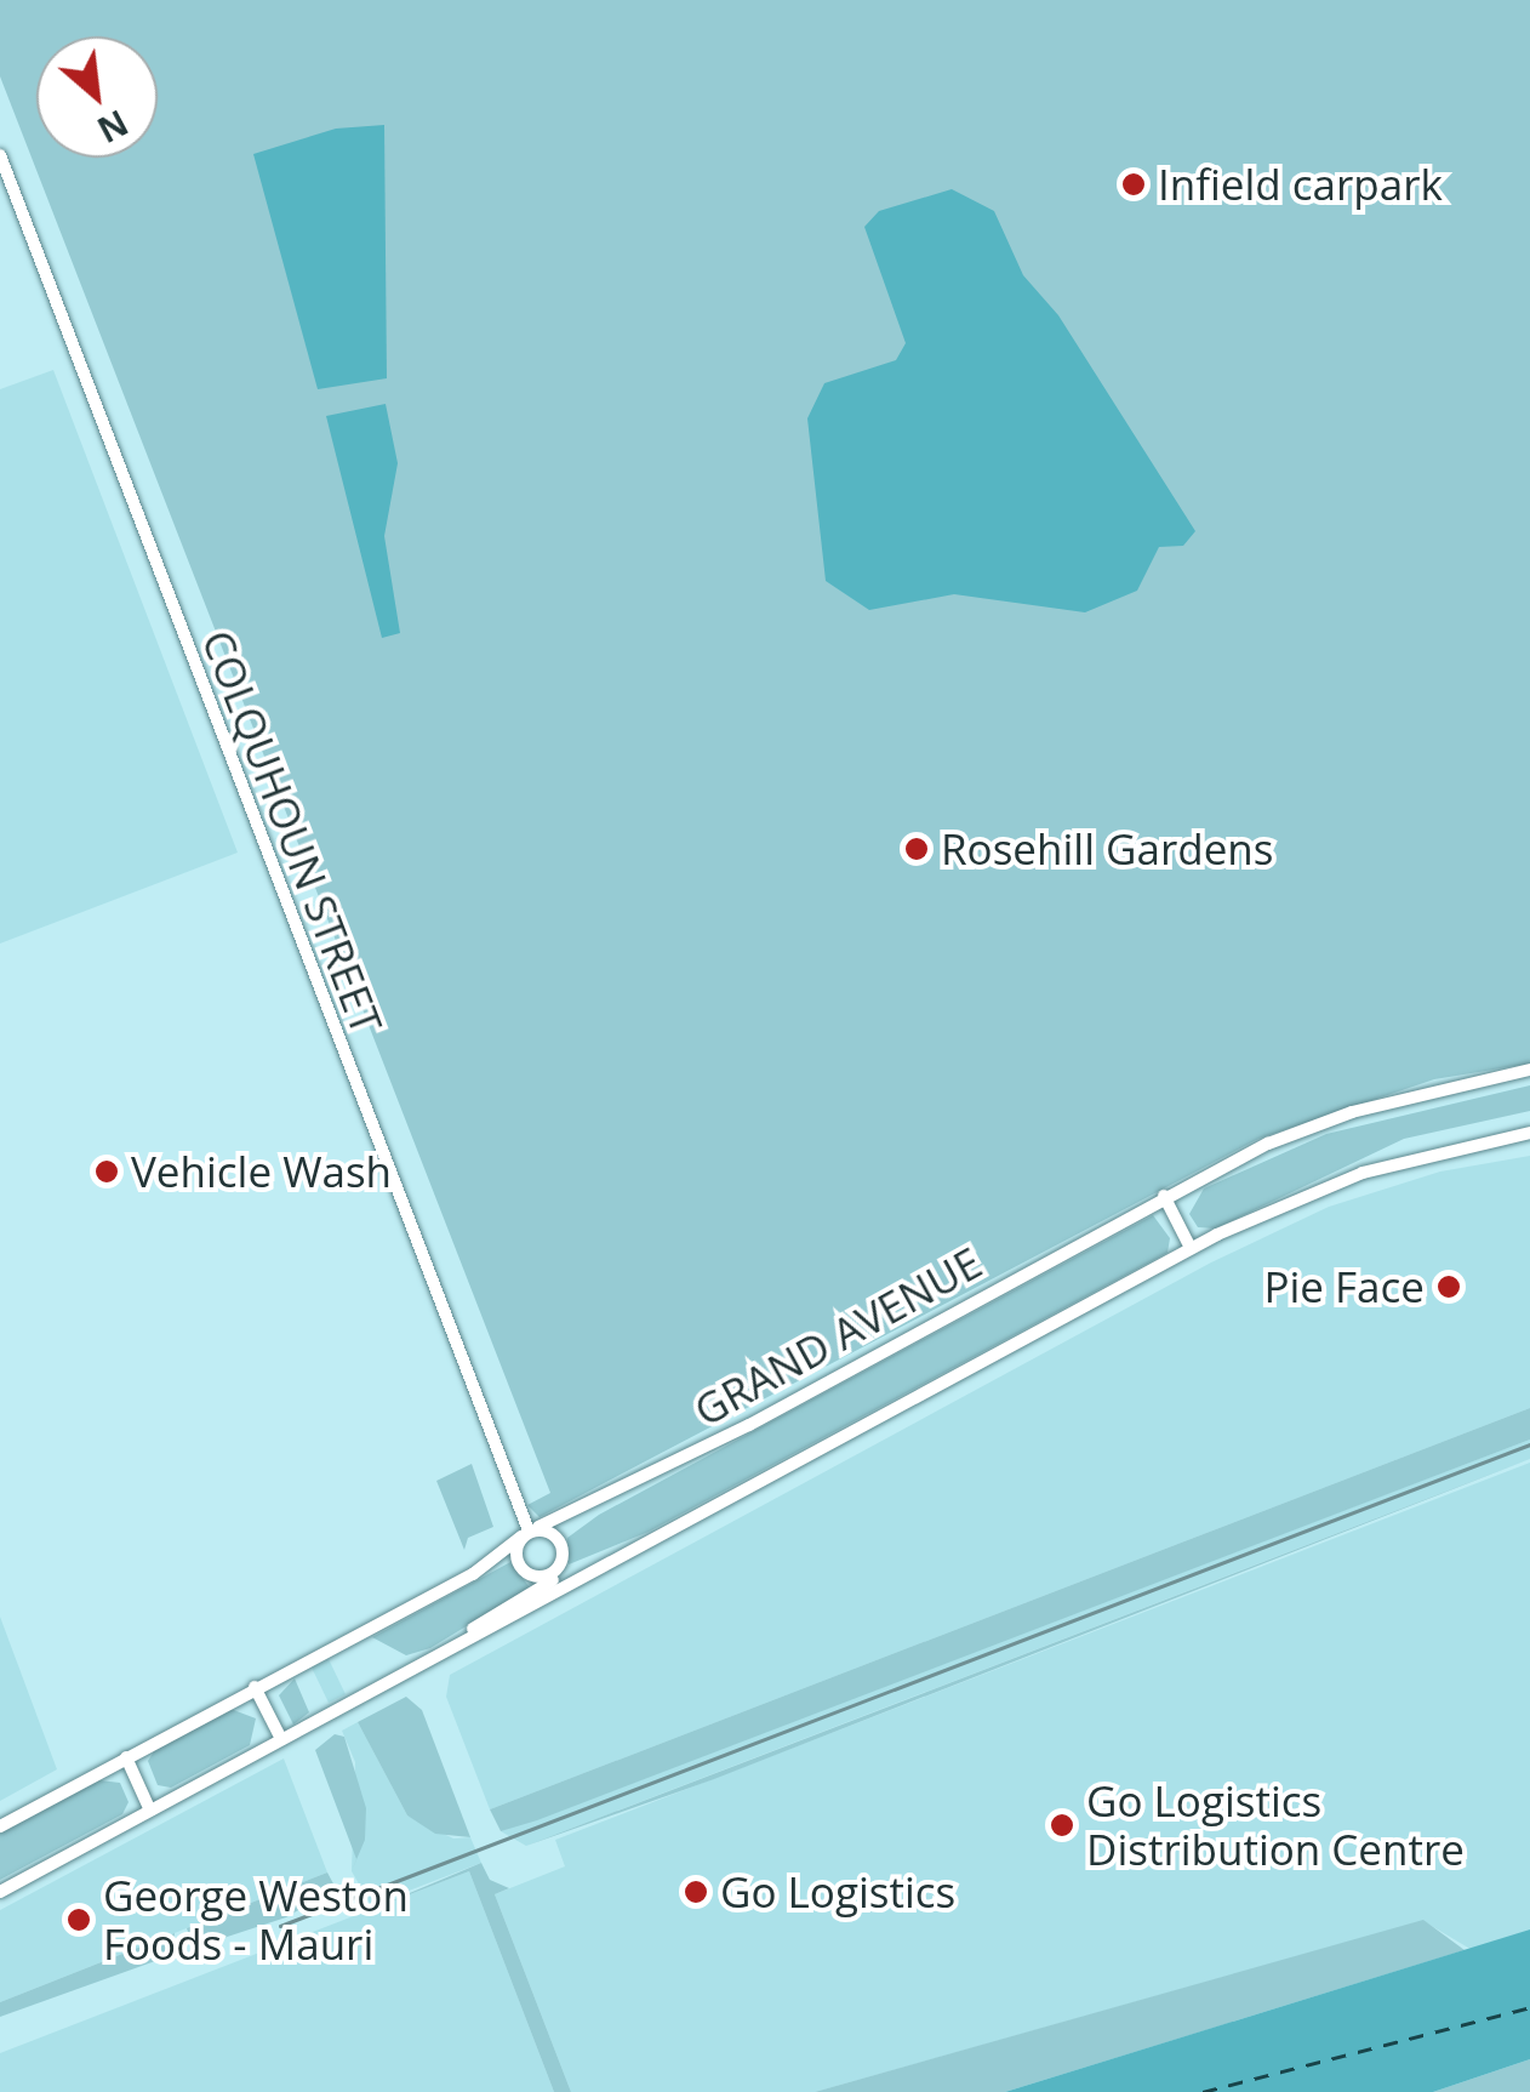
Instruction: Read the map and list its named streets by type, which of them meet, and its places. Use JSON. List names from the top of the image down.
{
  "streets": {
    "street": ["COLQUHOUN STREET", "GRAND AVENUE"]
  },
  "crossings": [
    ["COLQUHOUN STREET", "GRAND AVENUE"]
  ],
  "places": [
    "Infield carpark",
    "Rosehill Gardens",
    "Vehicle Wash",
    "Pie Face",
    "Go Logistics Distribution Centre",
    "Go Logistics",
    "George Weston Foods - Mauri"
  ],
  "north": "bottom right"
}
